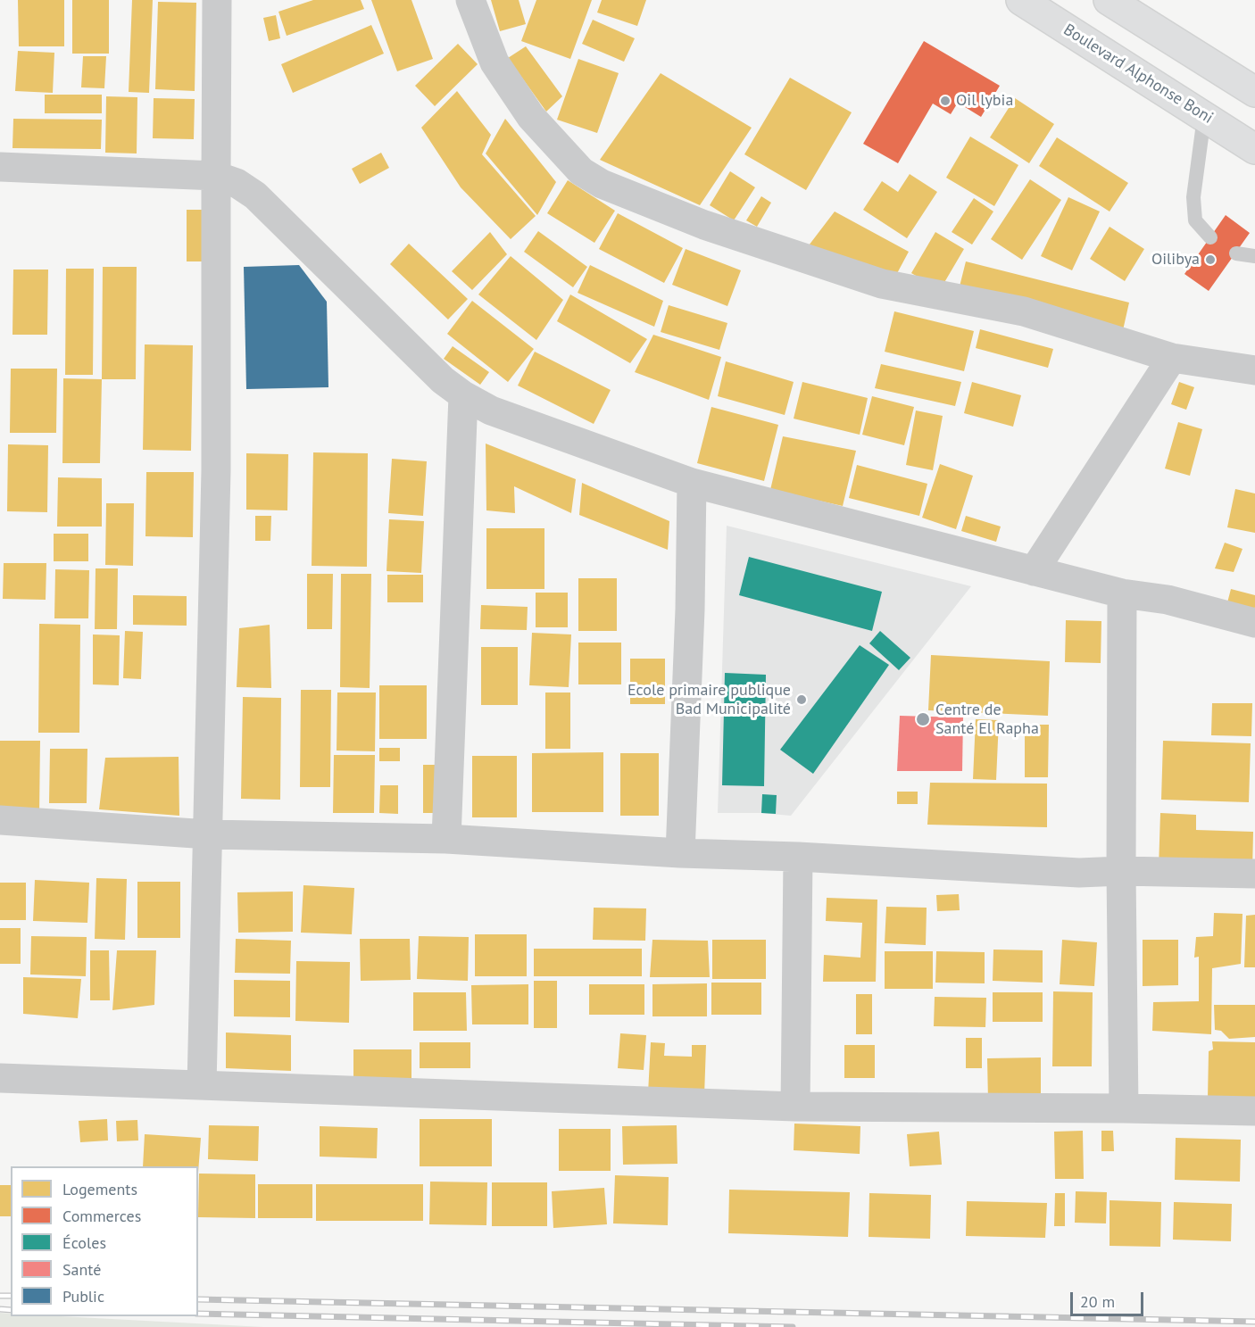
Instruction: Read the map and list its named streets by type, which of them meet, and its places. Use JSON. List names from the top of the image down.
{
  "streets": {
    "main road": ["Boulevard Alphonse Boni"]
  },
  "places": [
    "Oil lybia",
    "Oilibya",
    "Ecole primaire publique Bad Municipalité",
    "Centre de Santé El Rapha"
  ],
  "legend": [
    "Logements",
    "Commerces",
    "Écoles",
    "Santé",
    "Public"
  ],
  "scale_bar": "20 m"
}
